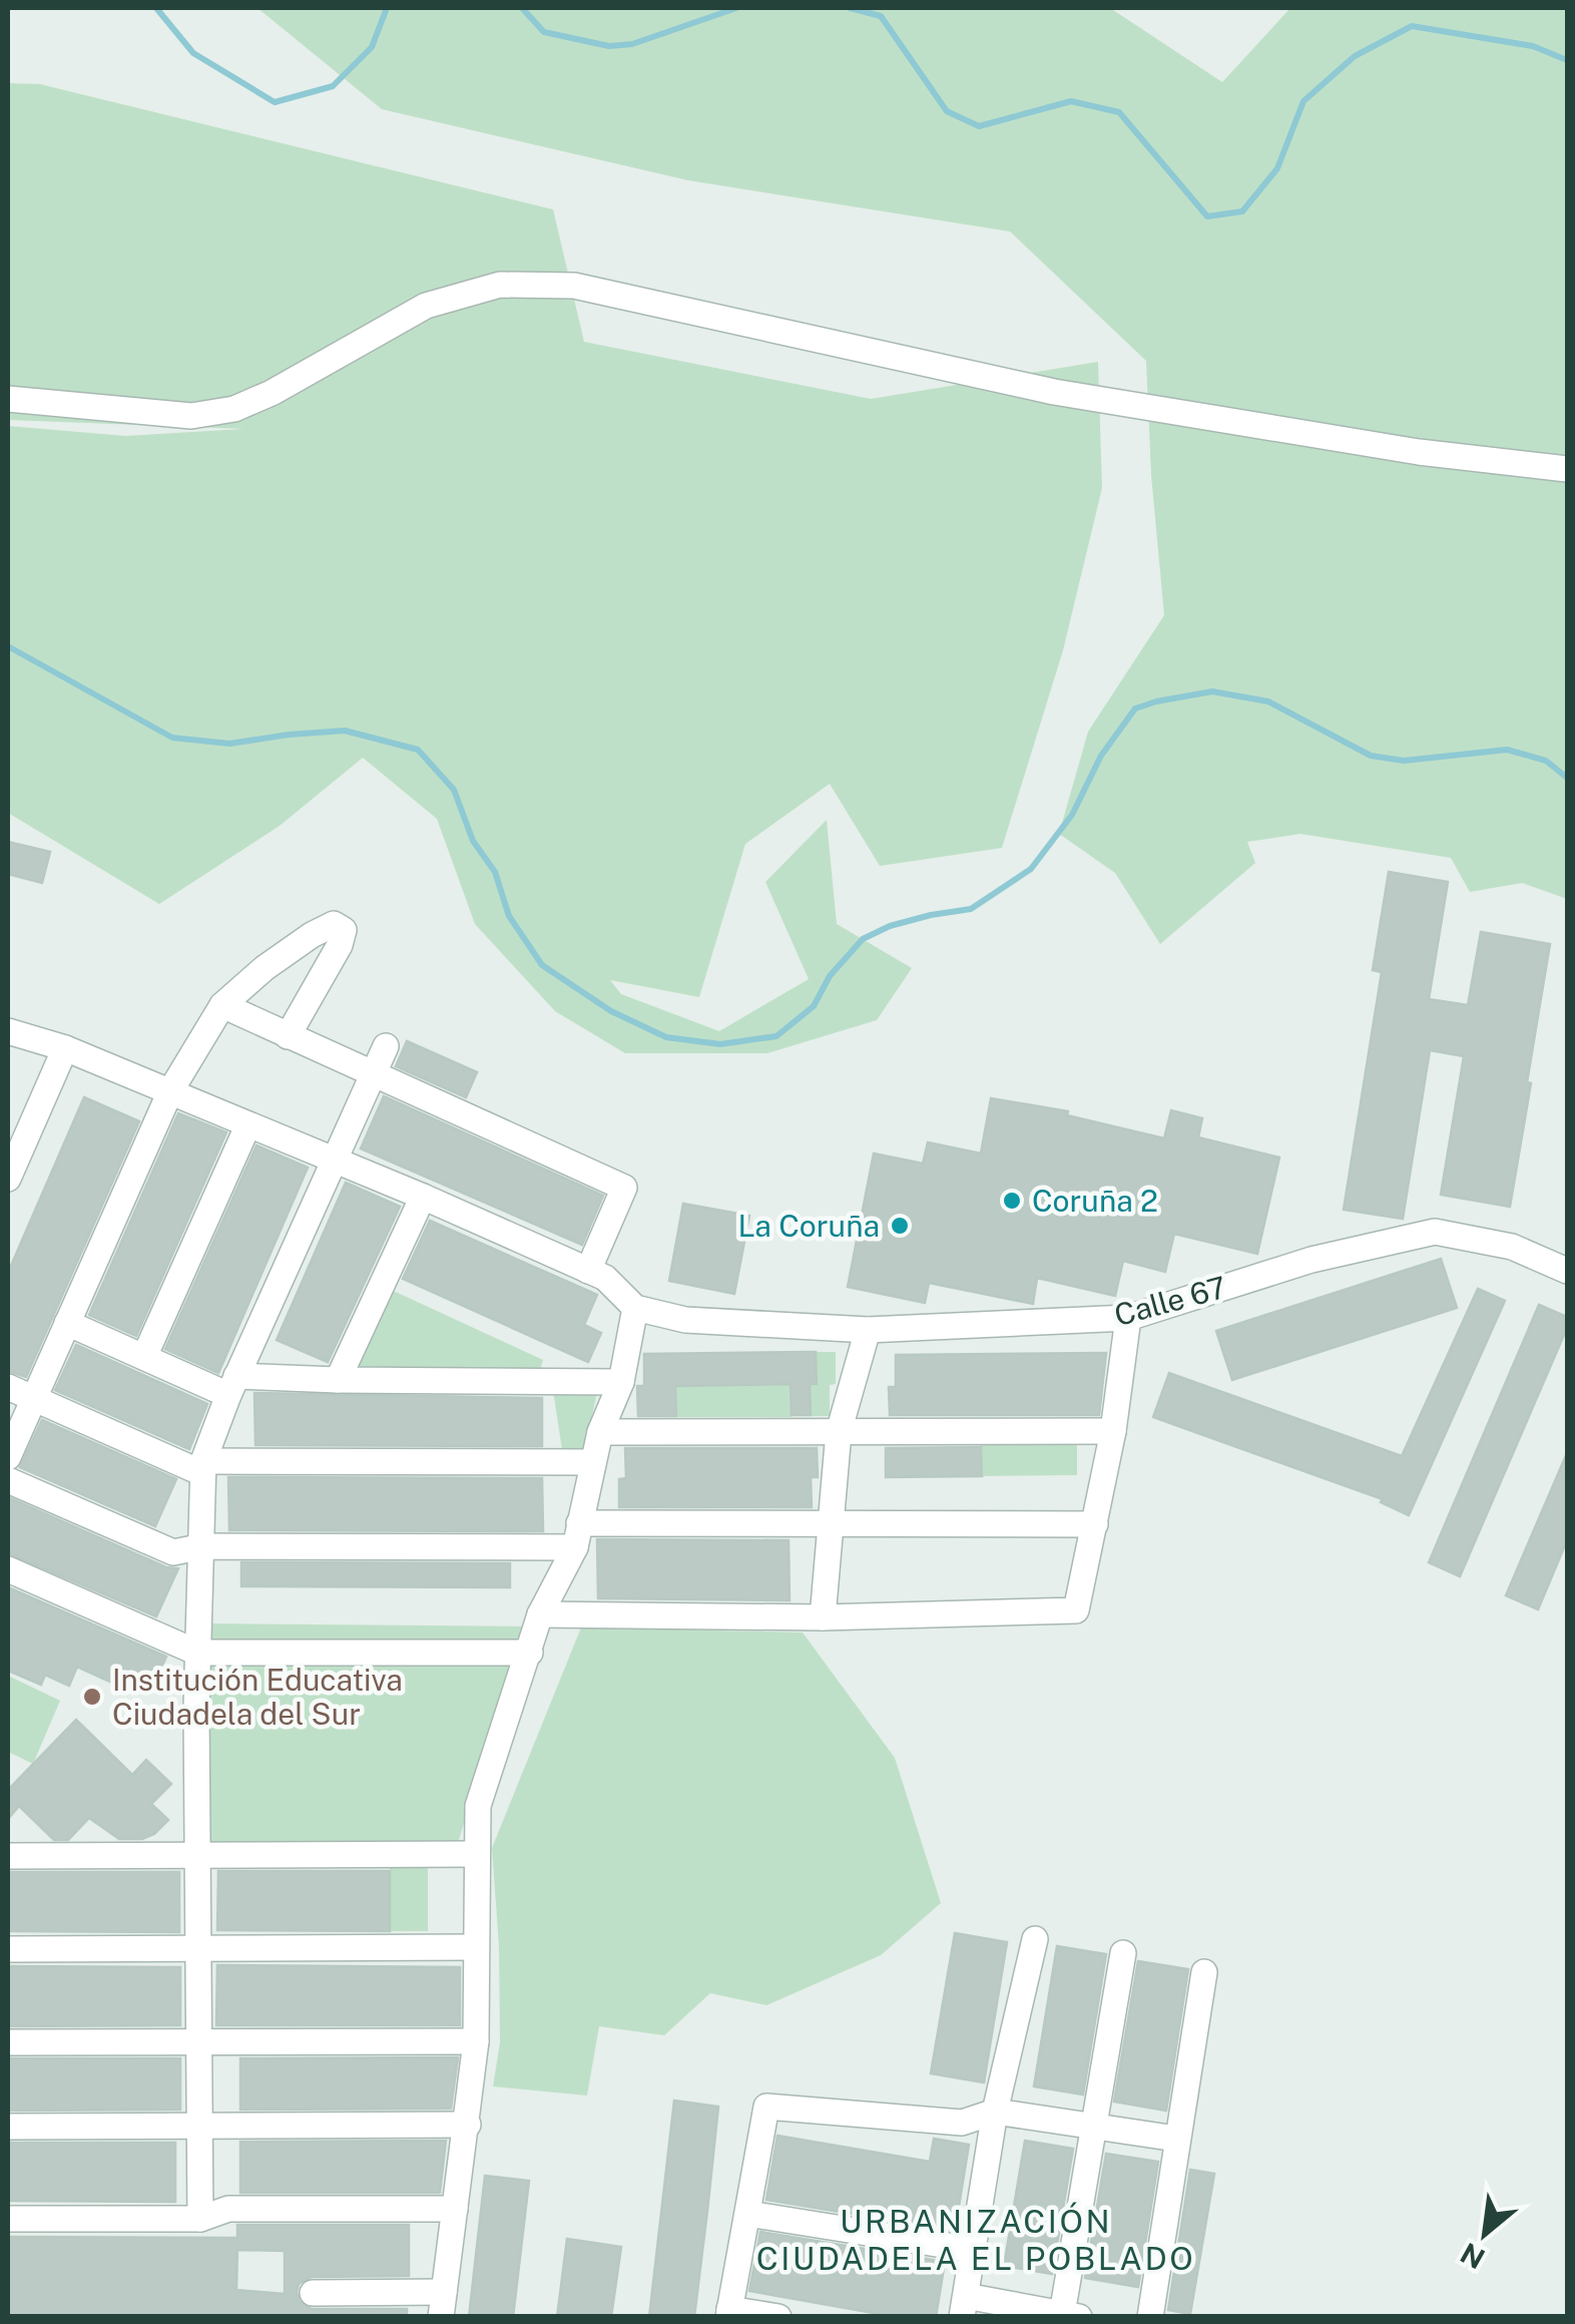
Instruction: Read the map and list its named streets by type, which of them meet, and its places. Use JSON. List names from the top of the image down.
{
  "streets": {
    "street": ["Calle 67"]
  },
  "districts": ["URBANIZACIÓN CIUDADELA EL POBLADO"],
  "places": ["Coruña 2", "La Coruña", "Institución Educativa Ciudadela del Sur"],
  "north": "bottom left"
}
